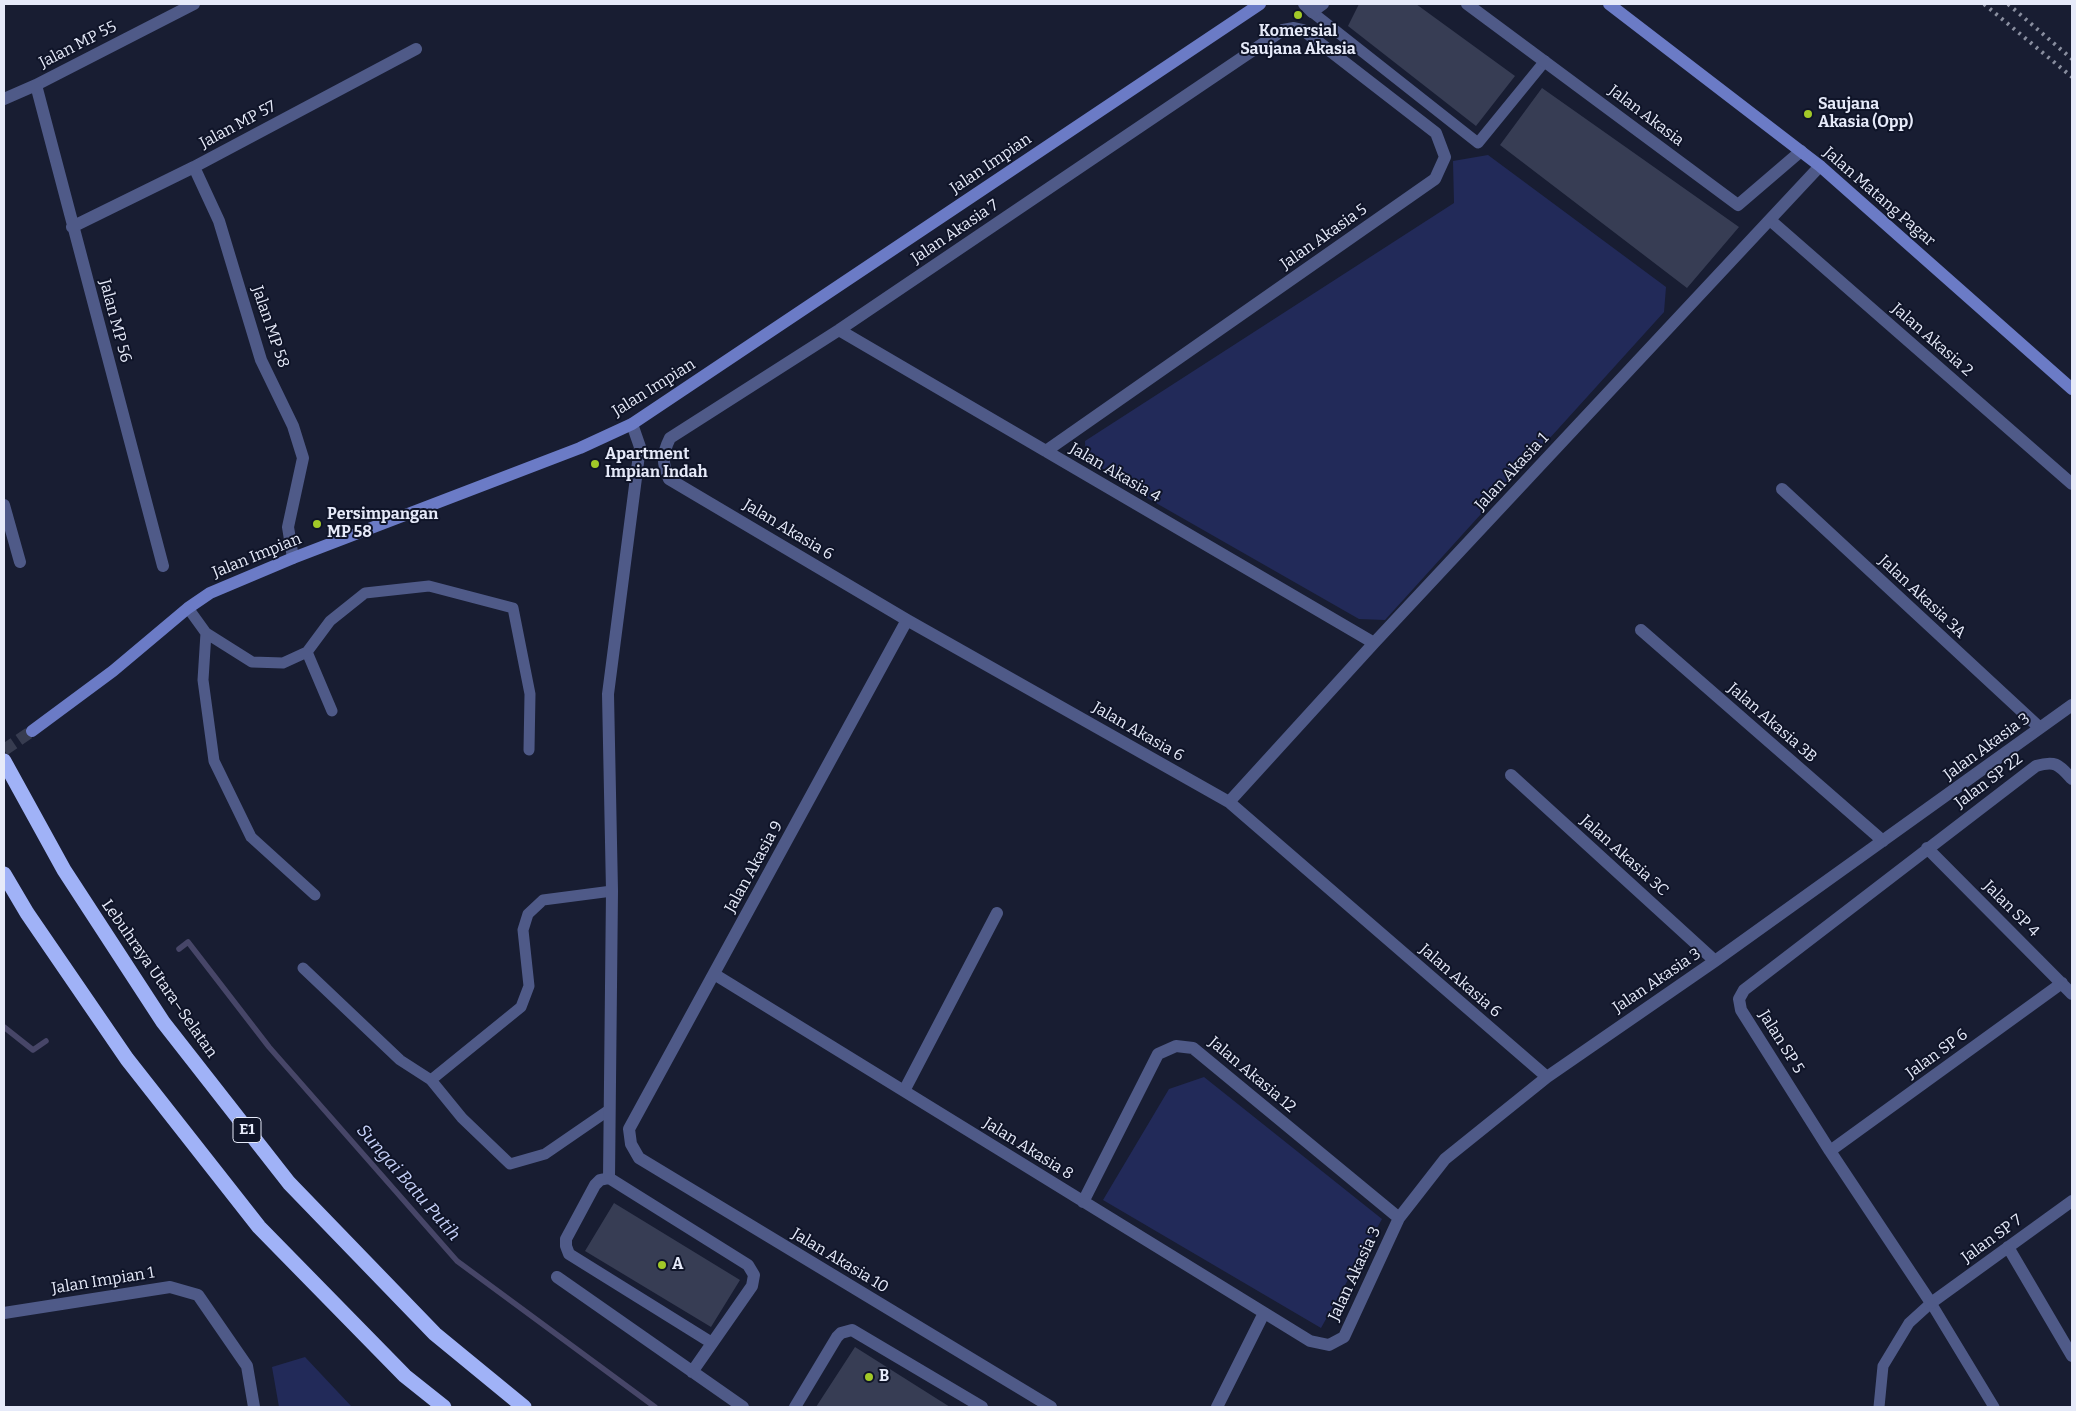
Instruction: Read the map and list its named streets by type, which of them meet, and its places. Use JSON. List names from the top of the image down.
{
  "streets": {
    "highway": ["Lebuhraya Utara–Selatan", "E1"],
    "street": [
      "Jalan MP 55",
      "Jalan Akasia",
      "Jalan MP 57",
      "Jalan Impian",
      "Jalan Matang Pagar",
      "Jalan Akasia 7",
      "Jalan Akasia 5",
      "Jalan MP 56",
      "Jalan MP 58",
      "Jalan Akasia 2",
      "Jalan Akasia 1",
      "Jalan Akasia 4",
      "Jalan Akasia 6",
      "Jalan Akasia 3A",
      "Jalan Akasia 3B",
      "Jalan Akasia 3",
      "Jalan SP 22",
      "Jalan Akasia 3C",
      "Jalan Akasia 9",
      "Jalan SP 4",
      "Jalan SP 5",
      "Jalan SP 6",
      "Jalan Akasia 12",
      "Jalan Akasia 8",
      "Jalan SP 7",
      "Jalan Akasia 10",
      "Jalan Impian 1"
    ]
  },
  "crossings": [
    ["Jalan MP 55", "Jalan MP 56"],
    ["Jalan Akasia", "Jalan Matang Pagar"],
    ["Jalan MP 57", "Jalan MP 56"],
    ["Jalan MP 57", "Jalan MP 58"],
    ["Jalan Impian", "Jalan MP 58"],
    ["Jalan Matang Pagar", "Jalan Akasia 1"],
    ["Jalan Akasia 7", "Jalan Akasia 5"],
    ["Jalan Akasia 7", "Jalan Akasia 4"],
    ["Jalan Akasia 7", "Jalan Akasia 6"],
    ["Jalan Akasia 5", "Jalan Akasia 4"],
    ["Jalan Akasia 2", "Jalan Akasia 1"],
    ["Jalan Akasia 1", "Jalan Akasia 4"],
    ["Jalan Akasia 1", "Jalan Akasia 6"],
    ["Jalan Akasia 6", "Jalan Akasia 3"],
    ["Jalan Akasia 6", "Jalan Akasia 9"],
    ["Jalan Akasia 3A", "Jalan Akasia 3"],
    ["Jalan Akasia 3B", "Jalan Akasia 3"],
    ["Jalan Akasia 3", "Jalan Akasia 3C"],
    ["Jalan Akasia 3", "Jalan Akasia 12"],
    ["Jalan Akasia 3", "Jalan Akasia 8"],
    ["Jalan SP 22", "Jalan SP 4"],
    ["Jalan SP 22", "Jalan SP 5"],
    ["Jalan Akasia 9", "Jalan Akasia 8"],
    ["Jalan Akasia 9", "Jalan Akasia 10"],
    ["Jalan SP 4", "Jalan SP 5"],
    ["Jalan SP 4", "Jalan SP 6"],
    ["Jalan SP 5", "Jalan SP 6"],
    ["Jalan SP 5", "Jalan SP 7"],
    ["Jalan Akasia 12", "Jalan Akasia 8"]
  ],
  "water": ["Sungai Batu Putih"],
  "places": [
    "Komersial Saujana Akasia",
    "Saujana Akasia (Opp)",
    "Apartment Impian Indah",
    "Persimpangan MP 58",
    "A",
    "B"
  ]
}
